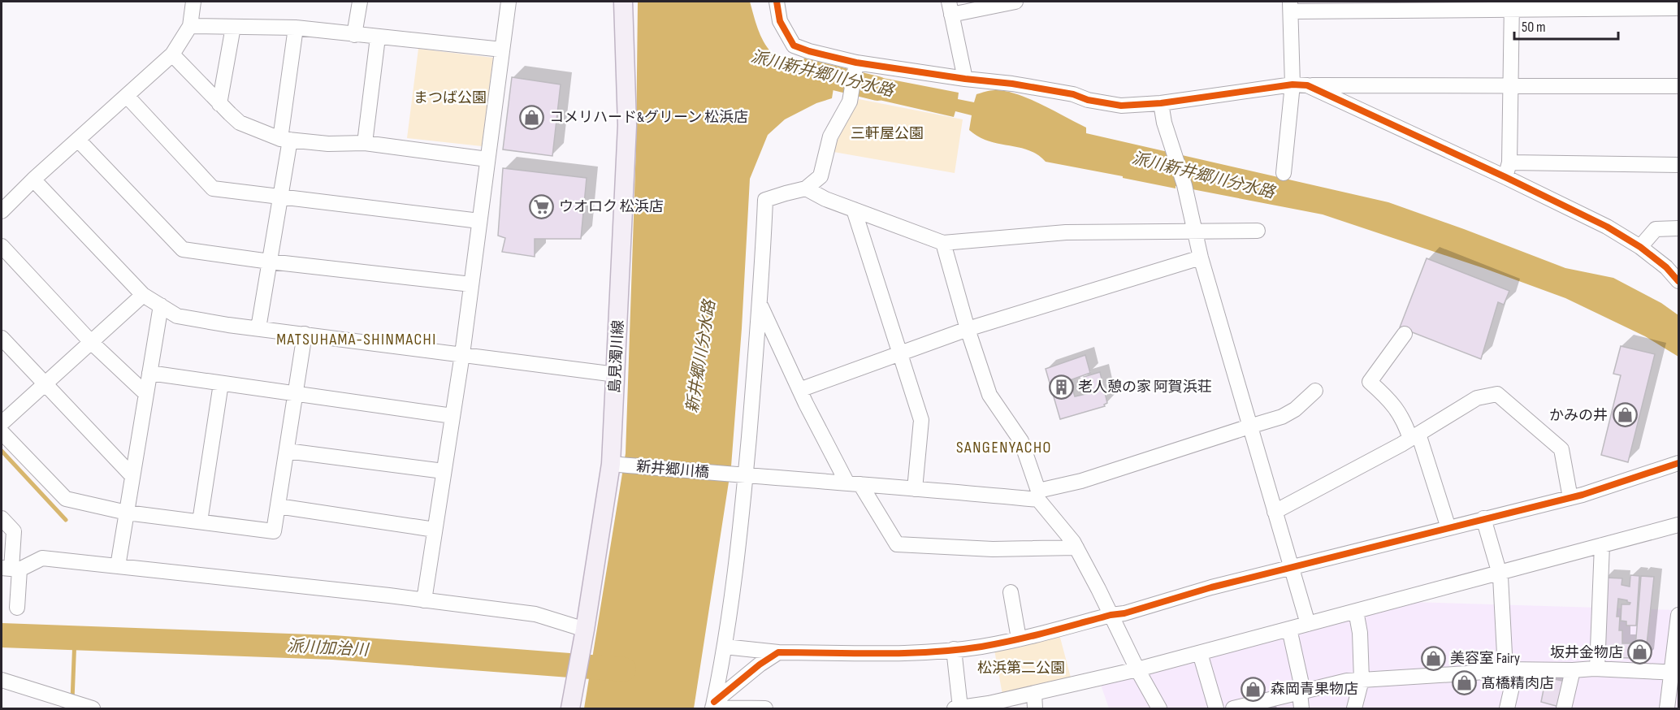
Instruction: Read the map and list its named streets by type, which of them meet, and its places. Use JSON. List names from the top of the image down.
{
  "streets": {
    "main road": ["島見濁川線"],
    "street": ["新井郷川橋"]
  },
  "crossings": [
    ["島見濁川線", "新井郷川橋"]
  ],
  "districts": ["MATSUHAMA-SHINMACHI", "SANGENYACHO"],
  "water": ["派川新井郷川分水路", "新井郷川分水路", "派川加治川"],
  "parks": ["まつば公園", "三軒屋公園", "松浜第二公園"],
  "places": {
    "shop": [
      "コメリハード&グリーン 松浜店",
      "かみの井",
      "坂井金物店",
      "美容室 Fairy",
      "髙橋精肉店",
      "森岡青果物店"
    ],
    "supermarket": ["ウオロク 松浜店"],
    "building": ["老人憩の家 阿賀浜荘"]
  },
  "scale_bar": "50 m"
}
